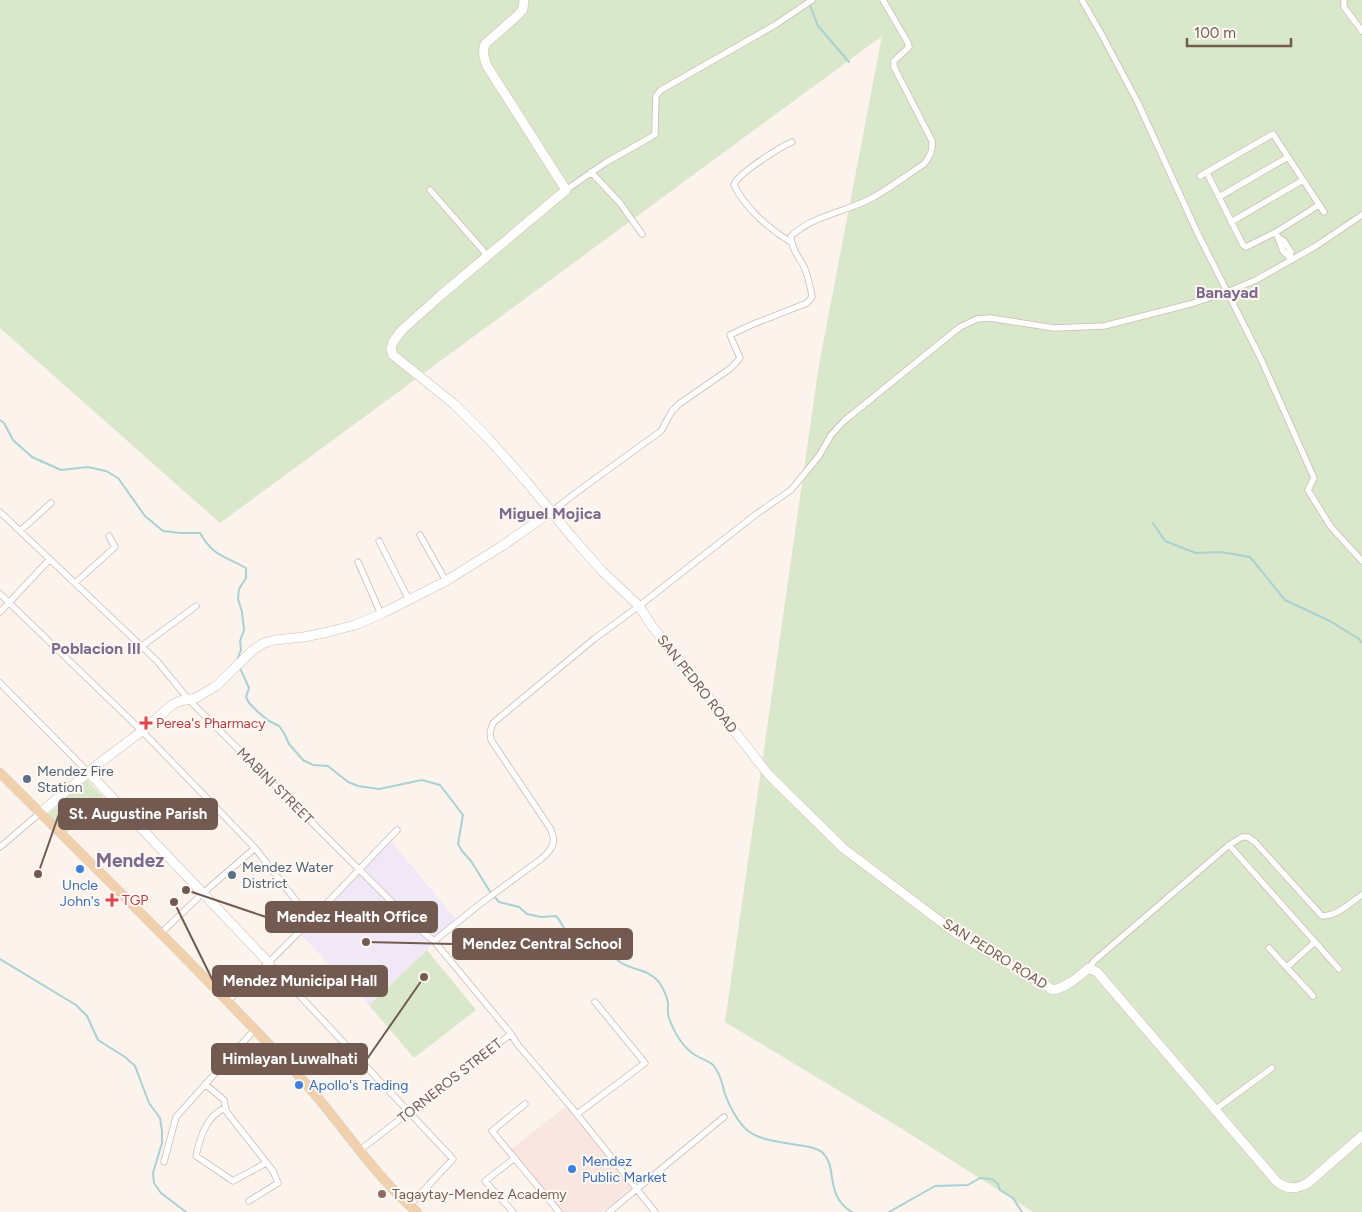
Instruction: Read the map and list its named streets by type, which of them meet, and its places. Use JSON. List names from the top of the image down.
{
  "streets": {
    "street": ["SAN PEDRO ROAD", "MABINI STREET", "TORNEROS STREET"]
  },
  "crossings": [
    ["MABINI STREET", "TORNEROS STREET"]
  ],
  "districts": [
    "Banayad",
    "Miguel Mojica",
    "Poblacion III",
    "Mendez"
  ],
  "places": {
    "health": ["Perea's Pharmacy", "TGP"],
    "other": [
      "Mendez Fire Station",
      "Uncle John's",
      "St. Augustine Parish",
      "Mendez Water District",
      "Mendez Health Office",
      "Mendez Municipal Hall",
      "Mendez Central School",
      "Himlayan Luwalhati",
      "Apollo's Trading",
      "Mendez Public Market",
      "Tagaytay-Mendez Academy"
    ]
  },
  "scale_bar": "100 m"
}
